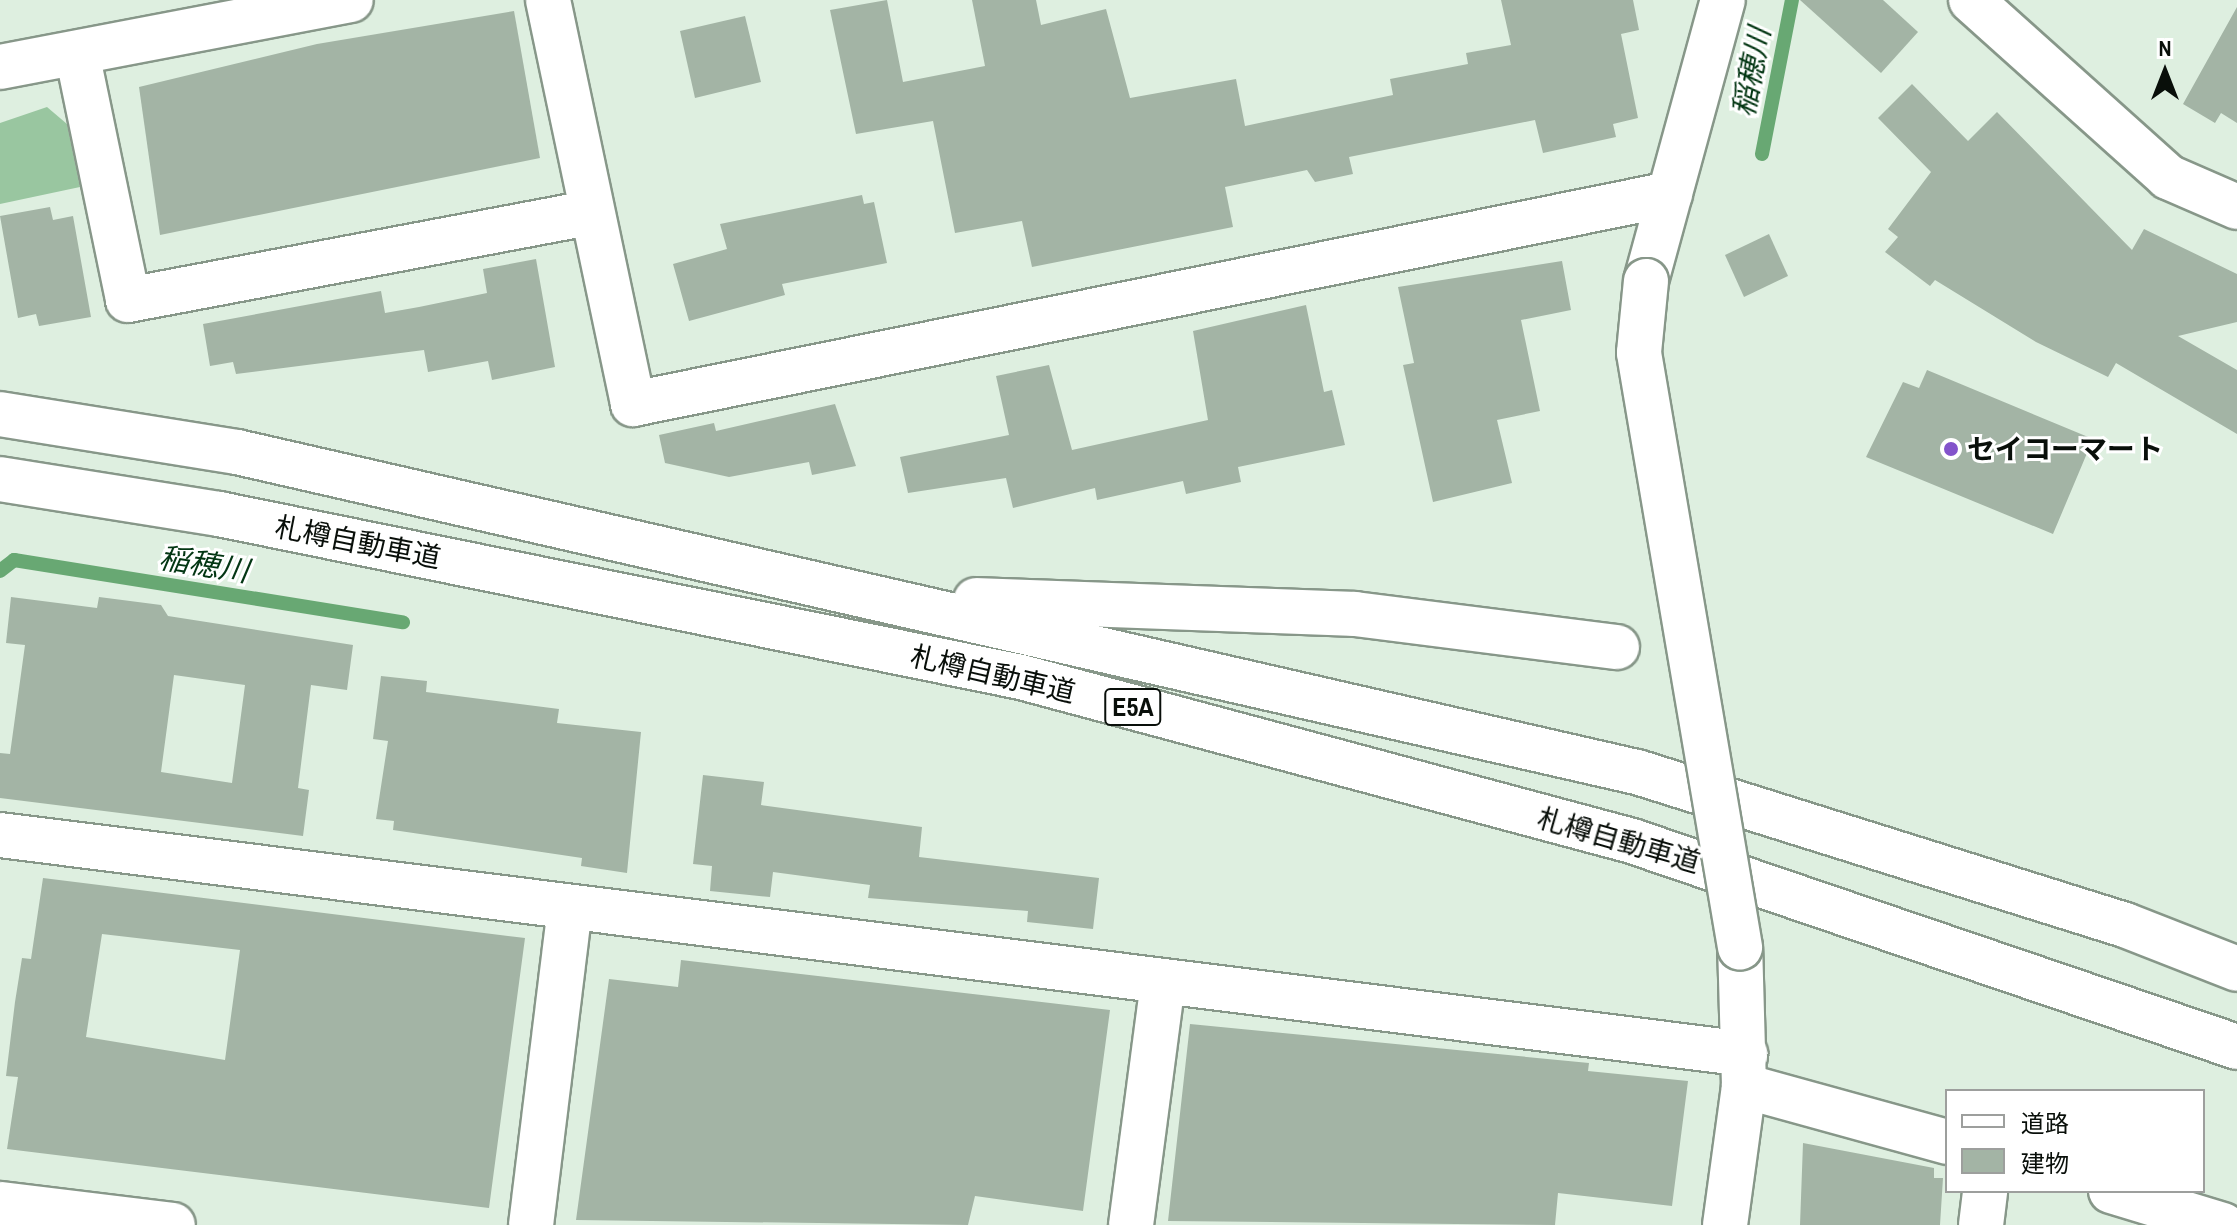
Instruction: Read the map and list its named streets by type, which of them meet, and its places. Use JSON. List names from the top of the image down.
{
  "streets": {
    "main road": ["札樽自動車道", "E5A"]
  },
  "water": ["稲穂川"],
  "places": ["セイコーマート"],
  "legend": ["道路", "建物"],
  "north": "top"
}
